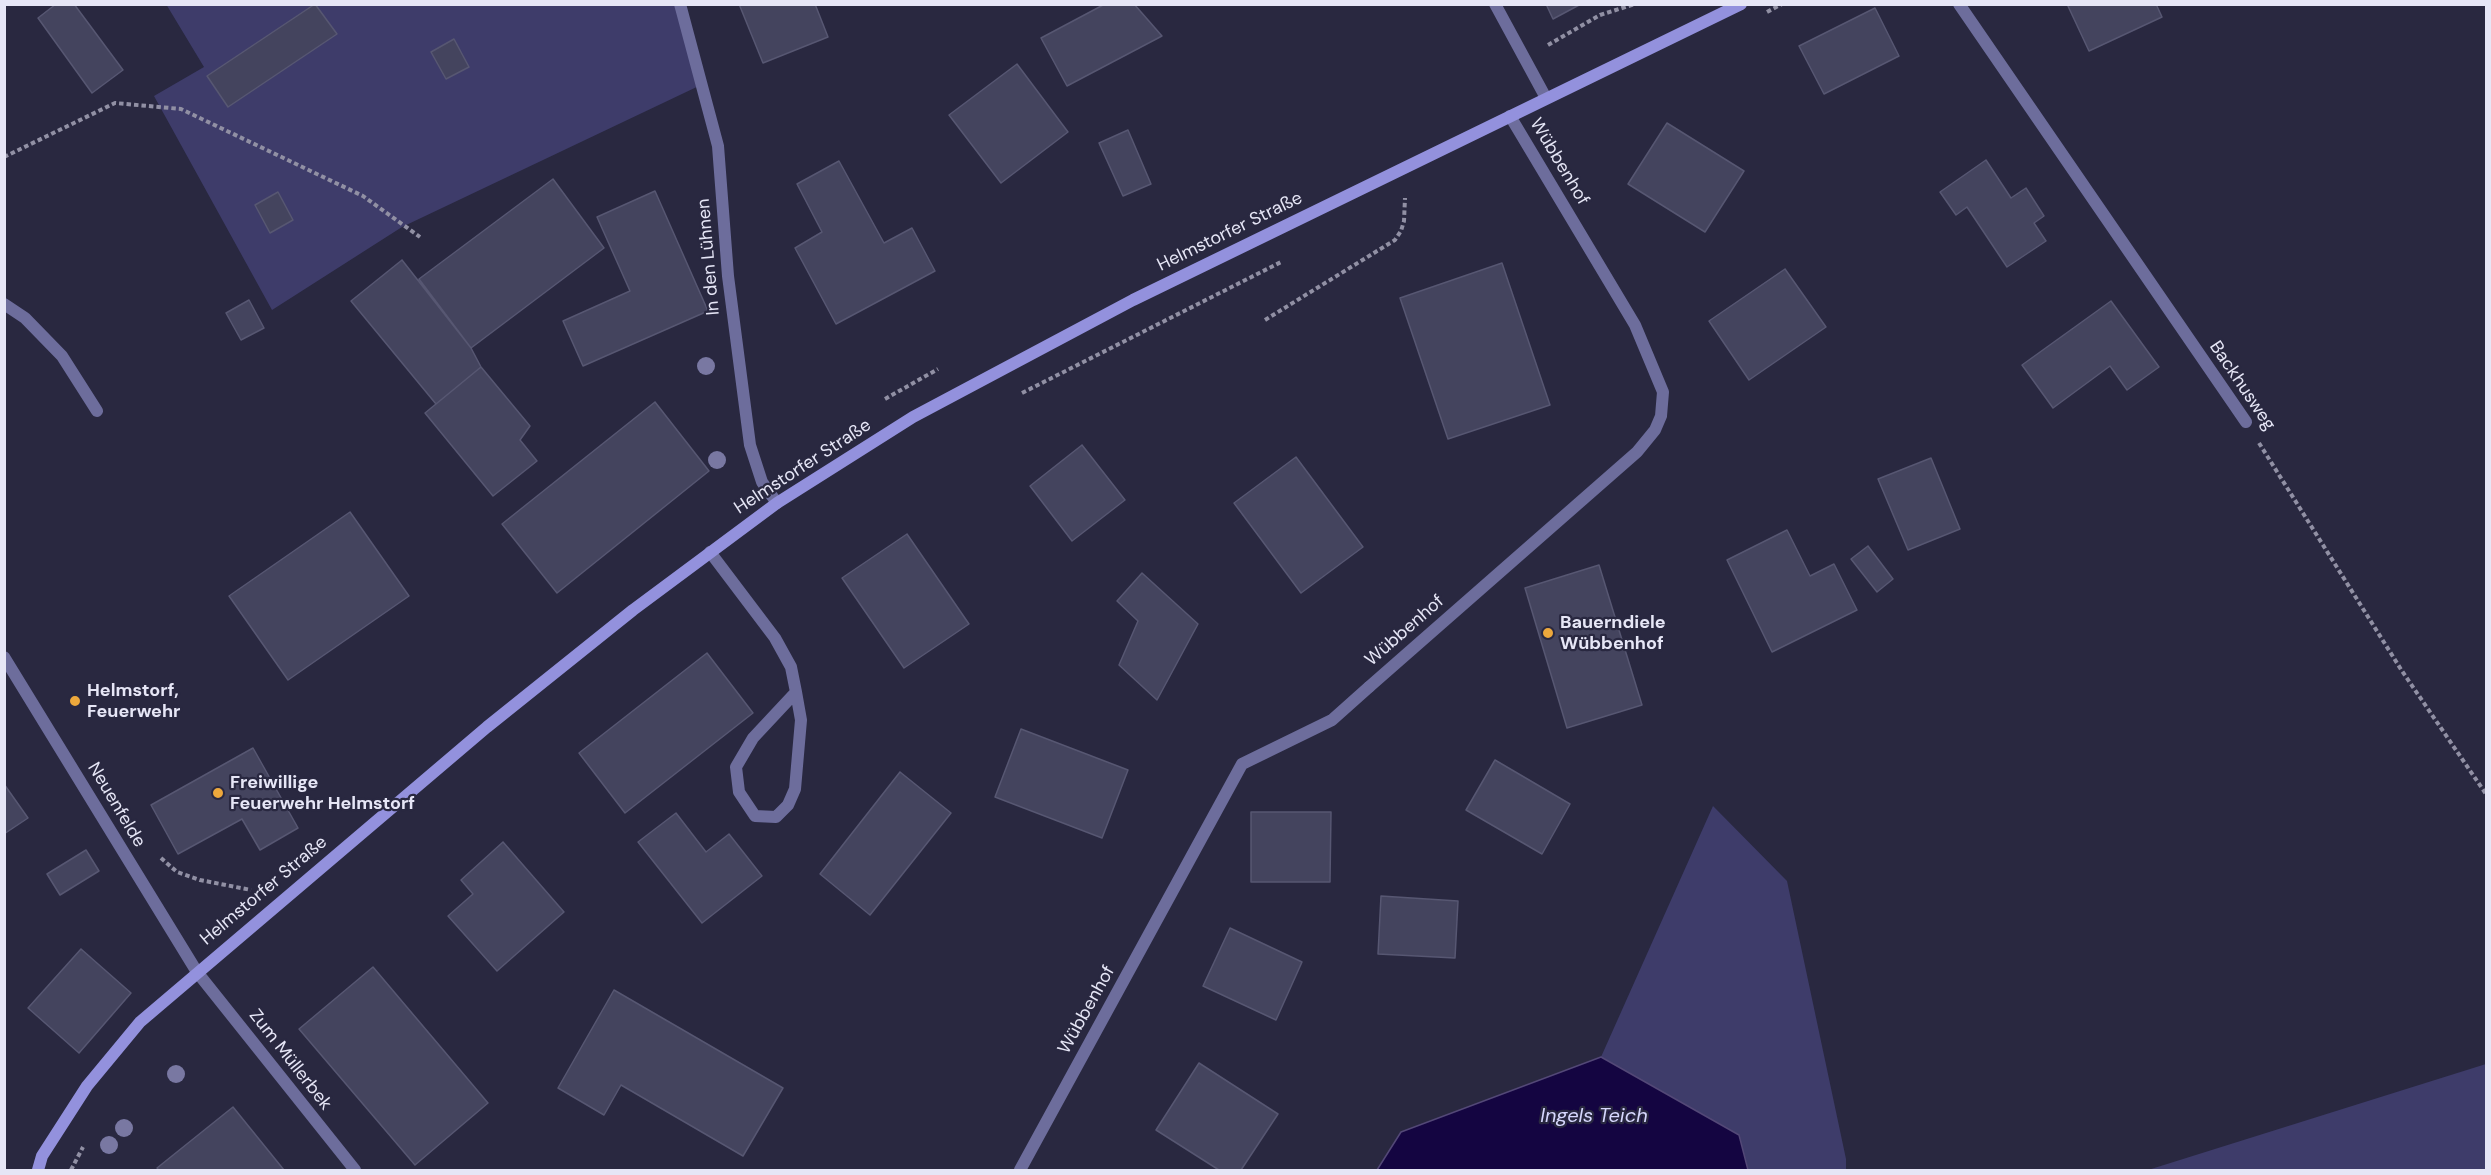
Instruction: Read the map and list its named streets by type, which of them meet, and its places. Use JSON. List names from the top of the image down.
{
  "streets": {
    "main road": ["Helmstorfer Straße"],
    "street": [
      "Wübbenhof",
      "In den Lühnen",
      "Backhusweg",
      "Neuenfelde",
      "Zum Müllerbek"
    ]
  },
  "crossings": [
    ["Wübbenhof", "Helmstorfer Straße"],
    ["Helmstorfer Straße", "In den Lühnen"],
    ["Helmstorfer Straße", "Neuenfelde"],
    ["Helmstorfer Straße", "Zum Müllerbek"],
    ["Neuenfelde", "Zum Müllerbek"]
  ],
  "water": ["Ingels Teich"],
  "places": ["Bauerndiele Wübbenhof", "Helmstorf, Feuerwehr", "Freiwillige Feuerwehr Helmstorf"]
}
